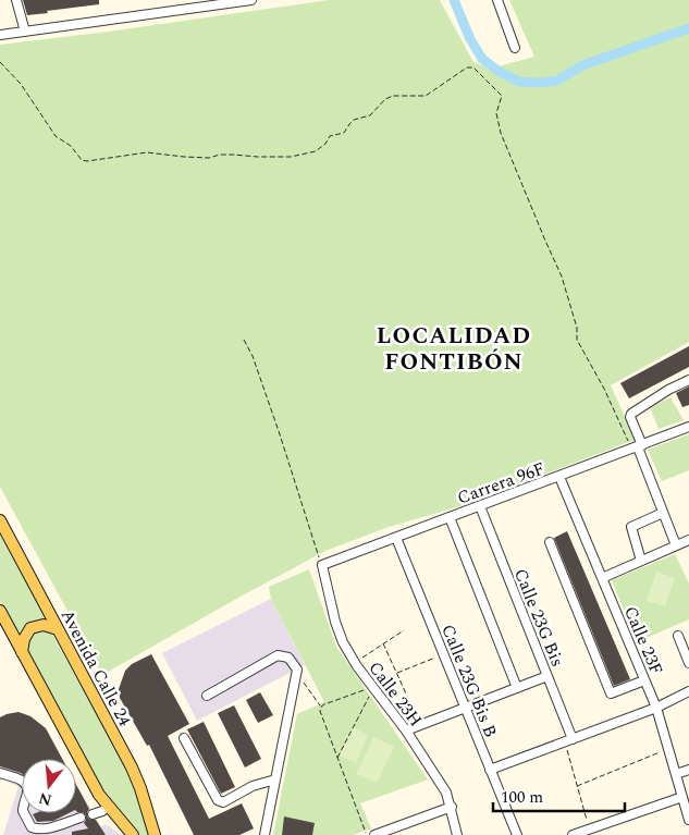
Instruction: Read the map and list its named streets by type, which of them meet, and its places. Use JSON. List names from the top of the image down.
{
  "streets": {
    "main road": ["Avenida Calle 24"],
    "street": [
      "Carrera 96F",
      "Calle 23G Bis",
      "Calle 23F",
      "Calle 23G Bis B",
      "Calle 23H"
    ]
  },
  "crossings": [
    ["Carrera 96F", "Calle 23G Bis"],
    ["Carrera 96F", "Calle 23F"],
    ["Carrera 96F", "Calle 23G Bis B"],
    ["Carrera 96F", "Calle 23H"]
  ],
  "districts": ["LOCALIDAD FONTIBÓN"],
  "scale_bar": "100 m",
  "north": "bottom"
}
